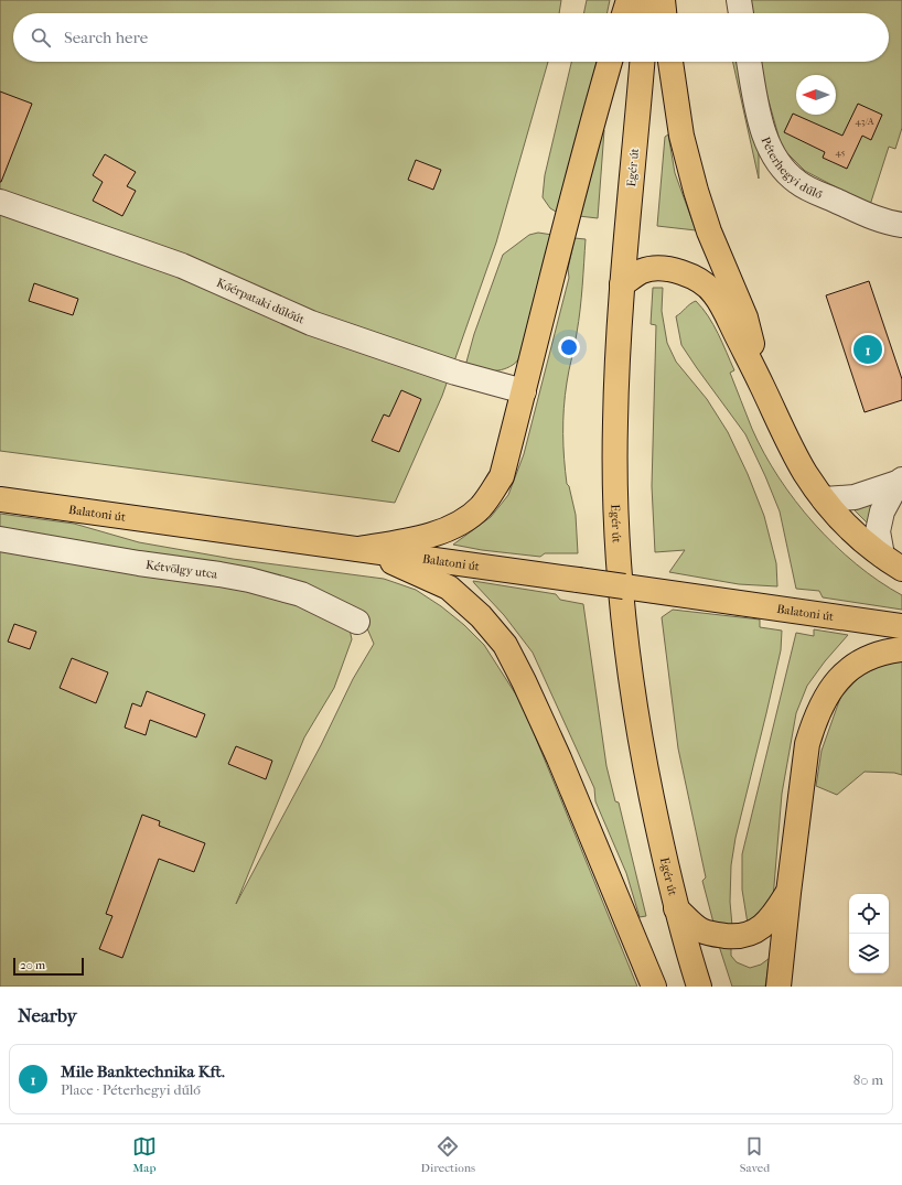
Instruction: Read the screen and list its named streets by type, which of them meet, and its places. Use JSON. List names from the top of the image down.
{
  "streets": {
    "main road": ["Egér út", "Balatoni út"],
    "street": ["Péterhegyi dűlő", "Kőérpataki dűlőút", "Kétvölgy utca"]
  },
  "house_numbers": ["43/A", "45"],
  "scale_bar": "20 m",
  "north": "left",
  "page": {
    "search": "Search here",
    "pins": "1",
    "scale": "20 m",
    "heading": "Nearby",
    "list": [
      {
        "mark": "1",
        "name": "Mile Banktechnika Kft.",
        "note": "Place · Péterhegyi dűlő",
        "value": "80 m"
      }
    ],
    "nav": ["Map", "Directions", "Saved"]
  }
}
